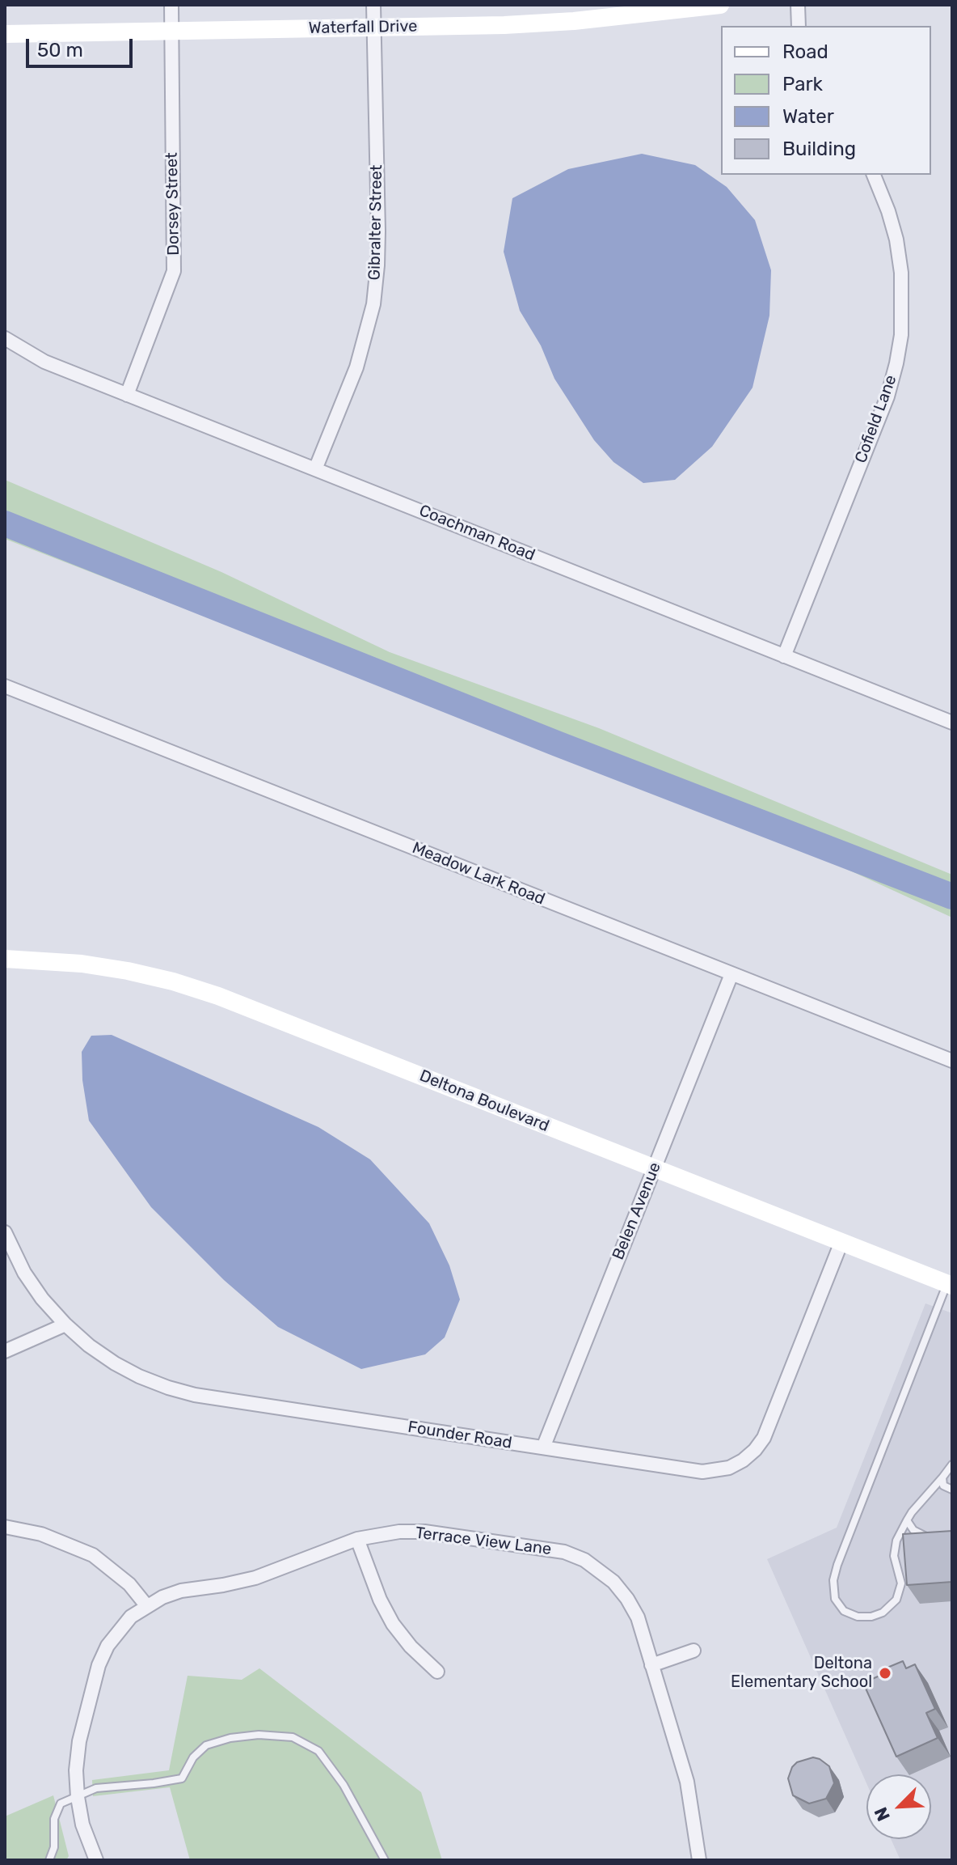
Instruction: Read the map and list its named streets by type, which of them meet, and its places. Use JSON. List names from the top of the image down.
{
  "streets": {
    "main road": ["Waterfall Drive", "Deltona Boulevard"],
    "street": [
      "Dorsey Street",
      "Gibralter Street",
      "Cofield Lane",
      "Coachman Road",
      "Meadow Lark Road",
      "Belen Avenue",
      "Founder Road",
      "Terrace View Lane"
    ]
  },
  "crossings": [
    ["Waterfall Drive", "Dorsey Street"],
    ["Waterfall Drive", "Gibralter Street"],
    ["Dorsey Street", "Coachman Road"],
    ["Gibralter Street", "Coachman Road"],
    ["Cofield Lane", "Coachman Road"],
    ["Meadow Lark Road", "Belen Avenue"],
    ["Deltona Boulevard", "Belen Avenue"],
    ["Deltona Boulevard", "Founder Road"],
    ["Belen Avenue", "Founder Road"]
  ],
  "places": ["Deltona Elementary School"],
  "legend": [
    "Road",
    "Park",
    "Water",
    "Building"
  ],
  "scale_bar": "50 m",
  "north": "bottom left"
}
